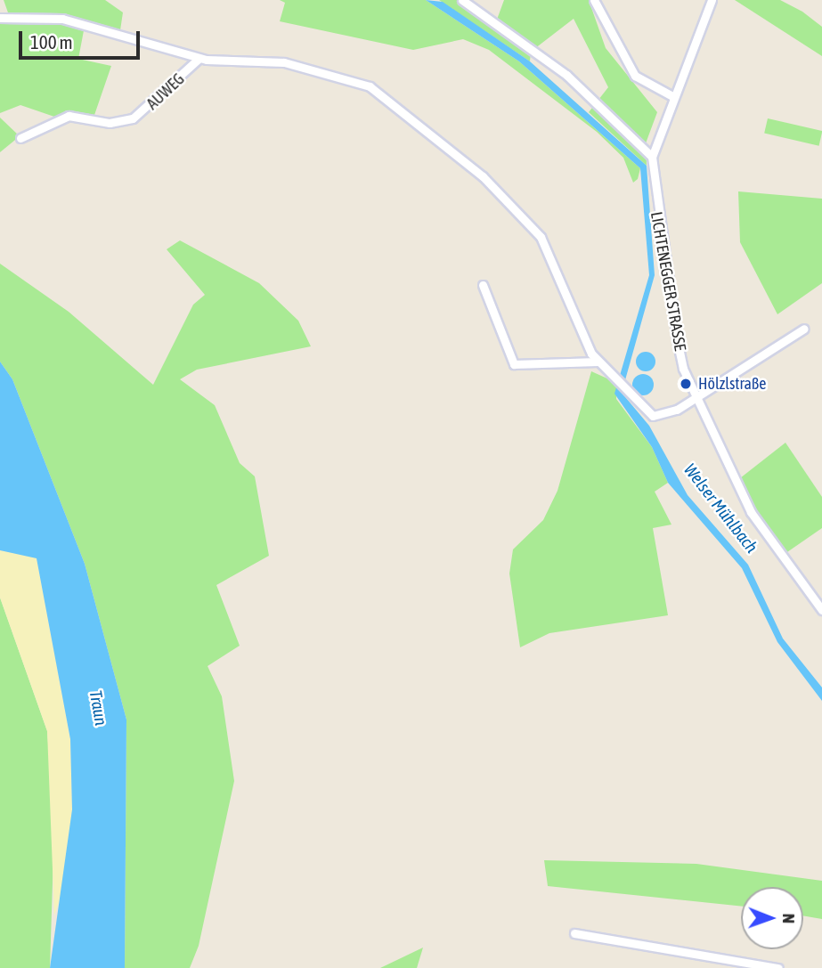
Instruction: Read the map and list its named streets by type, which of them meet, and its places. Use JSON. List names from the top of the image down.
{
  "streets": {
    "street": ["AUWEG", "LICHTENEGGER STRASSE"]
  },
  "water": ["Welser Mühlbach", "Traun"],
  "places": ["Hölzlstraße"],
  "scale_bar": "100 m",
  "north": "right"
}
